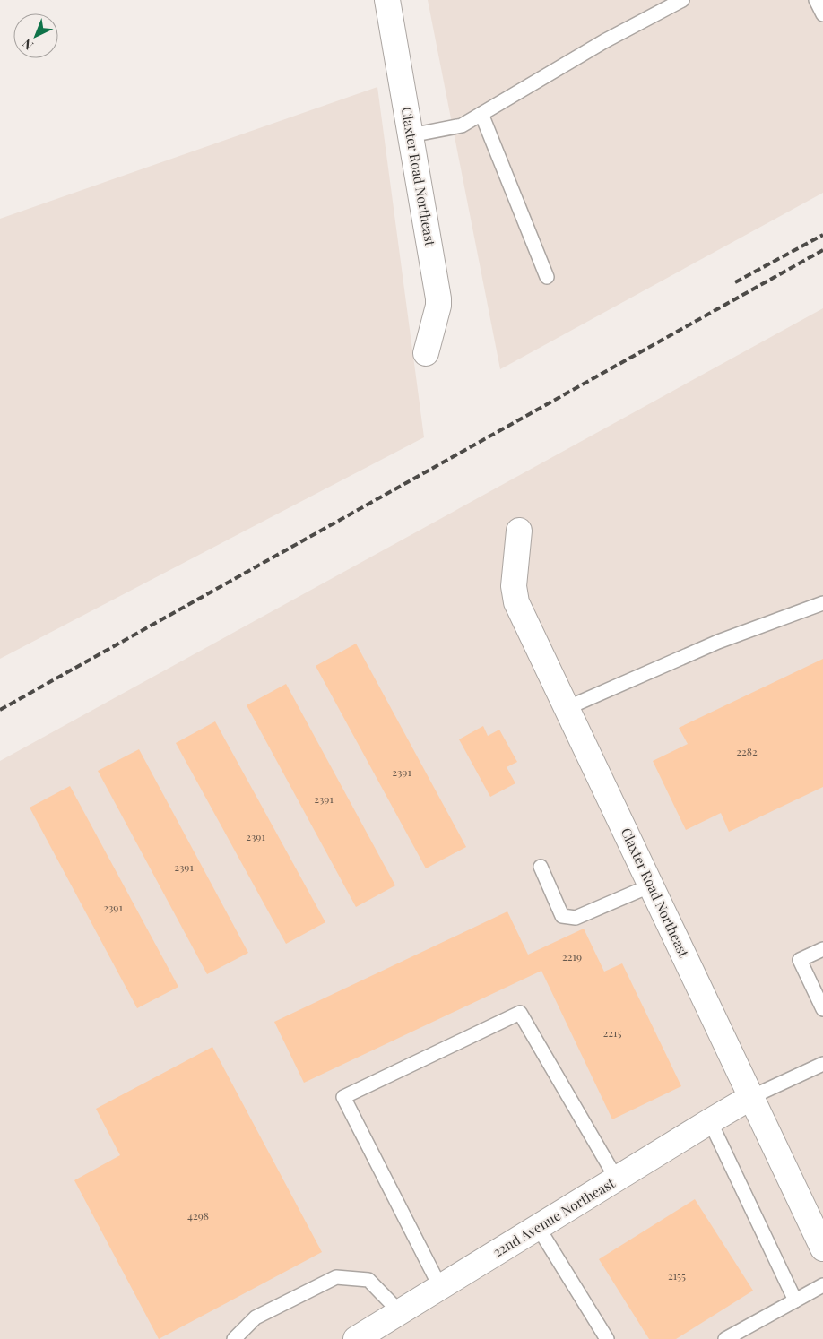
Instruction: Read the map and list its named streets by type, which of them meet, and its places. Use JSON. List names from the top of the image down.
{
  "streets": {
    "street": ["Claxter Road Northeast", "22nd Avenue Northeast"]
  },
  "crossings": [
    ["Claxter Road Northeast", "22nd Avenue Northeast"]
  ],
  "house_numbers": [
    "2282",
    "2391",
    "2391",
    "2391",
    "2391",
    "2391",
    "2219",
    "2215",
    "4298",
    "2155"
  ],
  "north": "bottom left"
}
